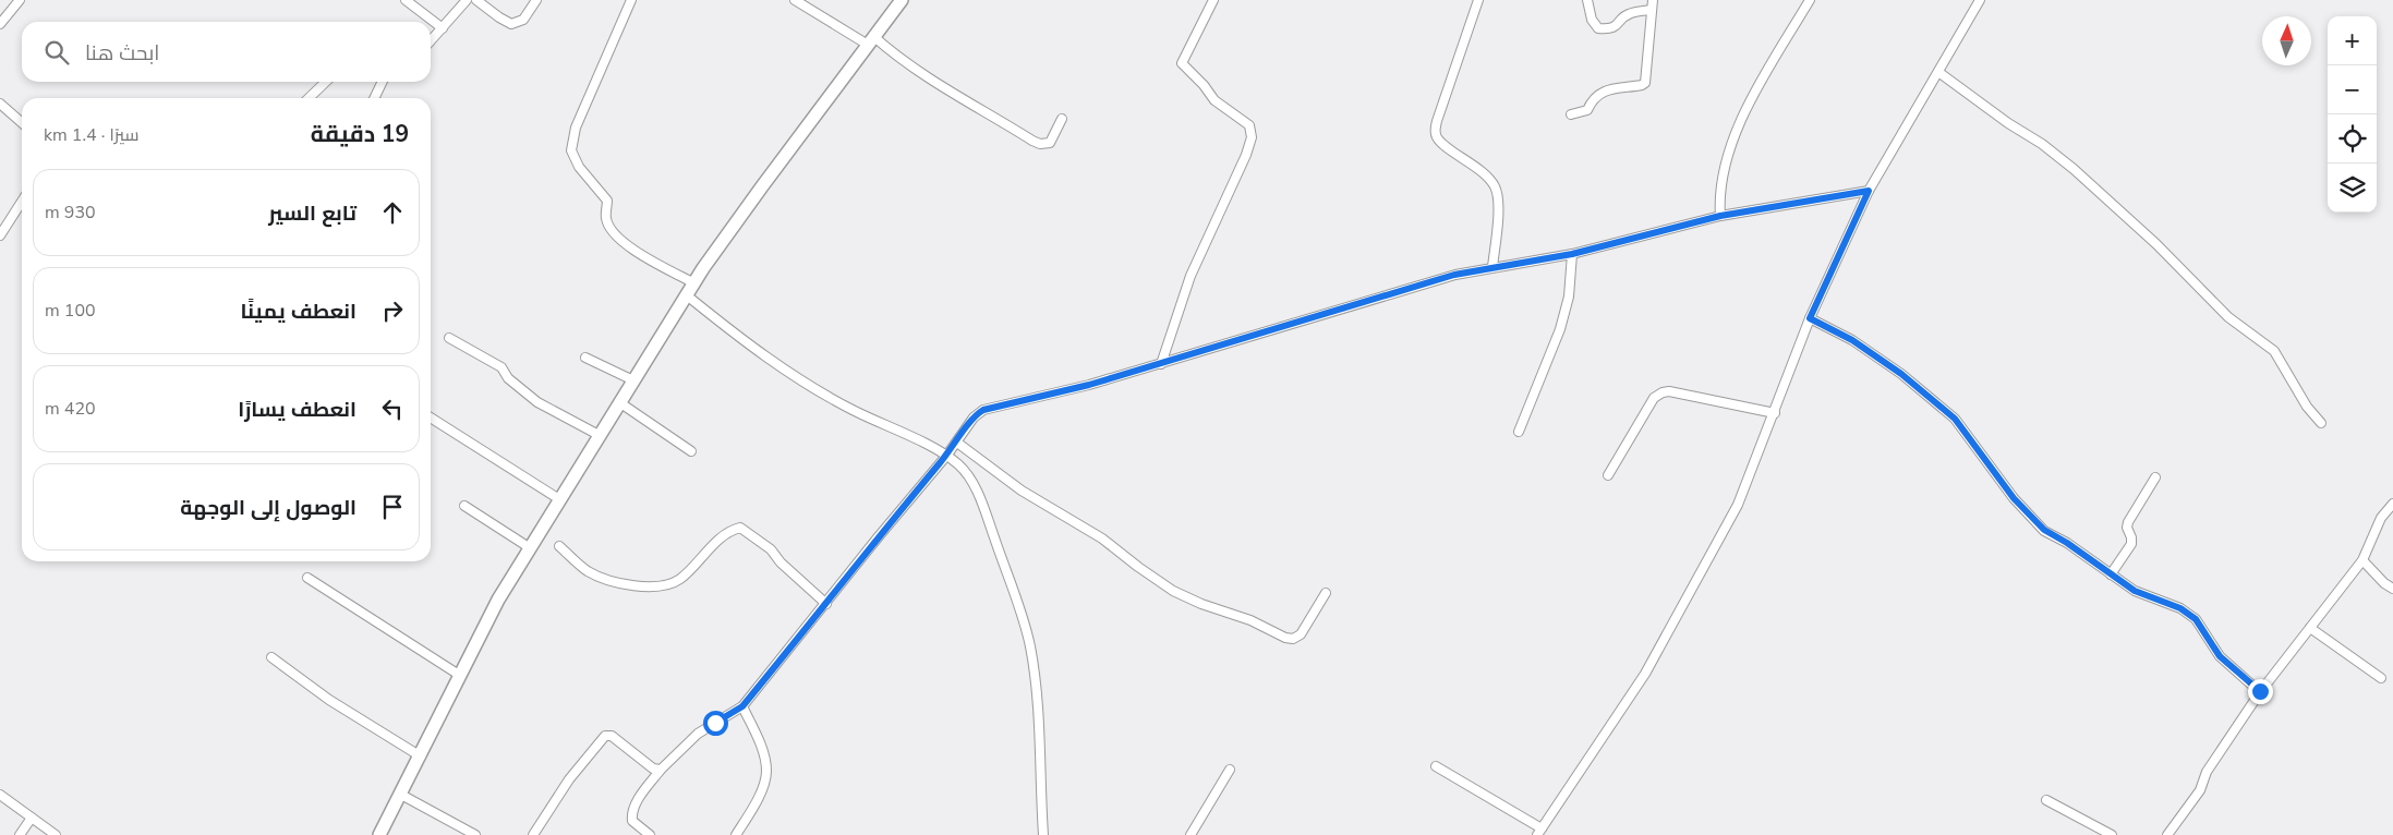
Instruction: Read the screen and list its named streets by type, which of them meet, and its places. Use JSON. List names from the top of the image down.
{
  "north": "top",
  "page": {
    "map_buttons": ["+", "−"],
    "search": "ابحث هنا",
    "heading": ["19 دقيقة", "سيرًا · 1.4 km"],
    "list": [
      ["تابع السير", "930 m"],
      ["انعطف يمينًا", "100 m"],
      ["انعطف يسارًا", "420 m"],
      "الوصول إلى الوجهة"
    ]
  }
}
